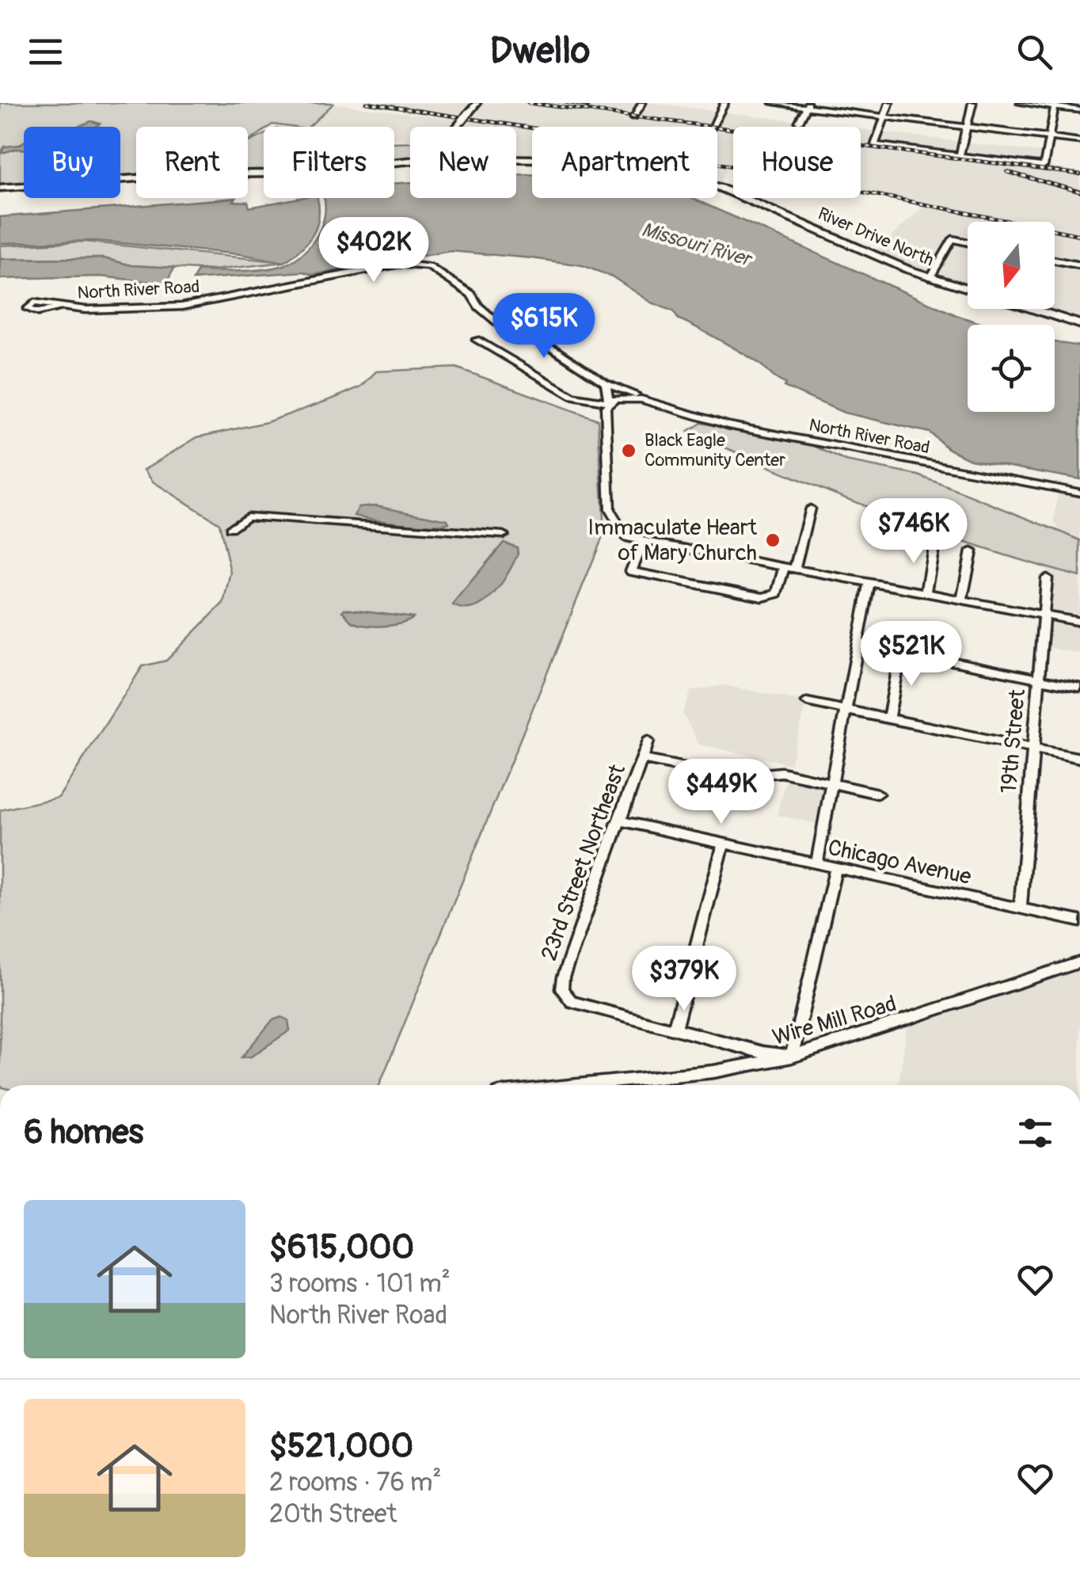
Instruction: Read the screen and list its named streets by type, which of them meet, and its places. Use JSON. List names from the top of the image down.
{
  "streets": {
    "main road": ["River Drive North"],
    "street": [
      "North River Road",
      "19th Street",
      "23rd Street Northeast",
      "Chicago Avenue",
      "Wire Mill Road"
    ]
  },
  "crossings": [
    ["19th Street", "Chicago Avenue"],
    ["23rd Street Northeast", "Chicago Avenue"]
  ],
  "water": ["Missouri River"],
  "places": ["Black Eagle Community Center", "Immaculate Heart of Mary Church"],
  "north": "bottom",
  "page": {
    "header": "Dwello",
    "chip": [
      "Buy",
      "Rent",
      "Filters",
      "New",
      "Apartment",
      "House"
    ],
    "price": [
      "$402K",
      "$615K",
      "$746K",
      "$521K",
      "$449K",
      "$379K"
    ],
    "heading": "6 homes",
    "list": [
      {
        "name": "$615,000",
        "note": "3 rooms · 101 m² · North River Road"
      },
      {
        "name": "$521,000",
        "note": "2 rooms · 76 m² · 20th Street"
      }
    ]
  }
}
